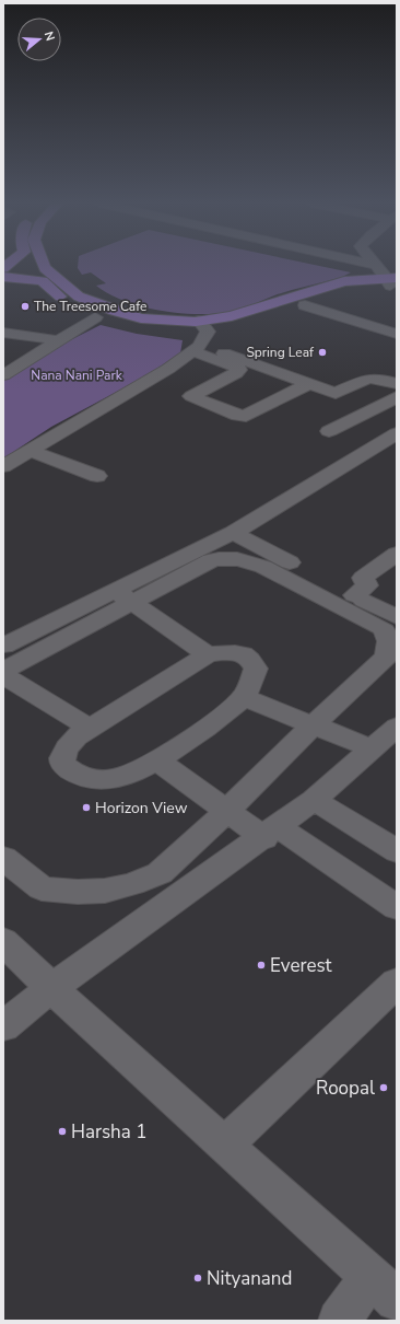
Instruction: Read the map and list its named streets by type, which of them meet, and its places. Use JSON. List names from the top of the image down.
{
  "parks": ["Nana Nani Park"],
  "places": [
    "The Treesome Cafe",
    "Spring Leaf",
    "Horizon View",
    "Everest",
    "Roopal",
    "Harsha 1",
    "Nityanand"
  ],
  "north": "right"
}
